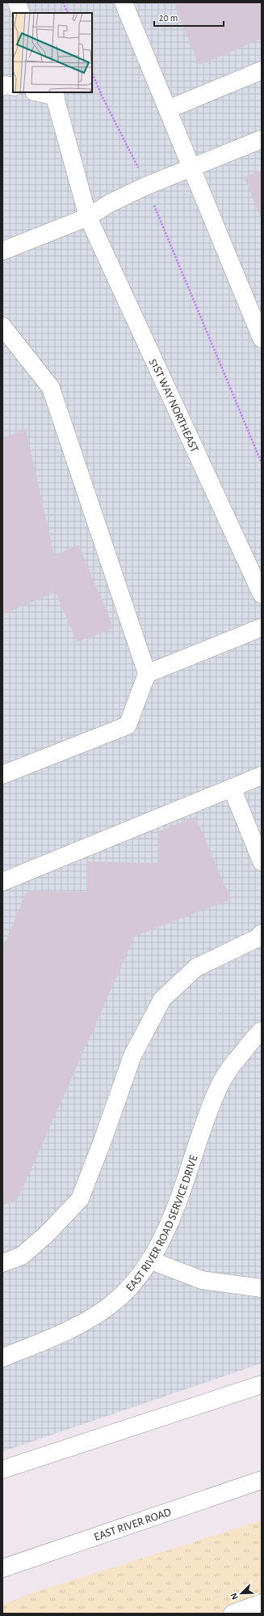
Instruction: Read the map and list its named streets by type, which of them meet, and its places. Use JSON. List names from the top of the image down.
{
  "streets": {
    "street": ["51ST WAY NORTHEAST", "EAST RIVER ROAD SERVICE DRIVE", "EAST RIVER ROAD"]
  },
  "scale_bar": "20 m",
  "north": "bottom left"
}
